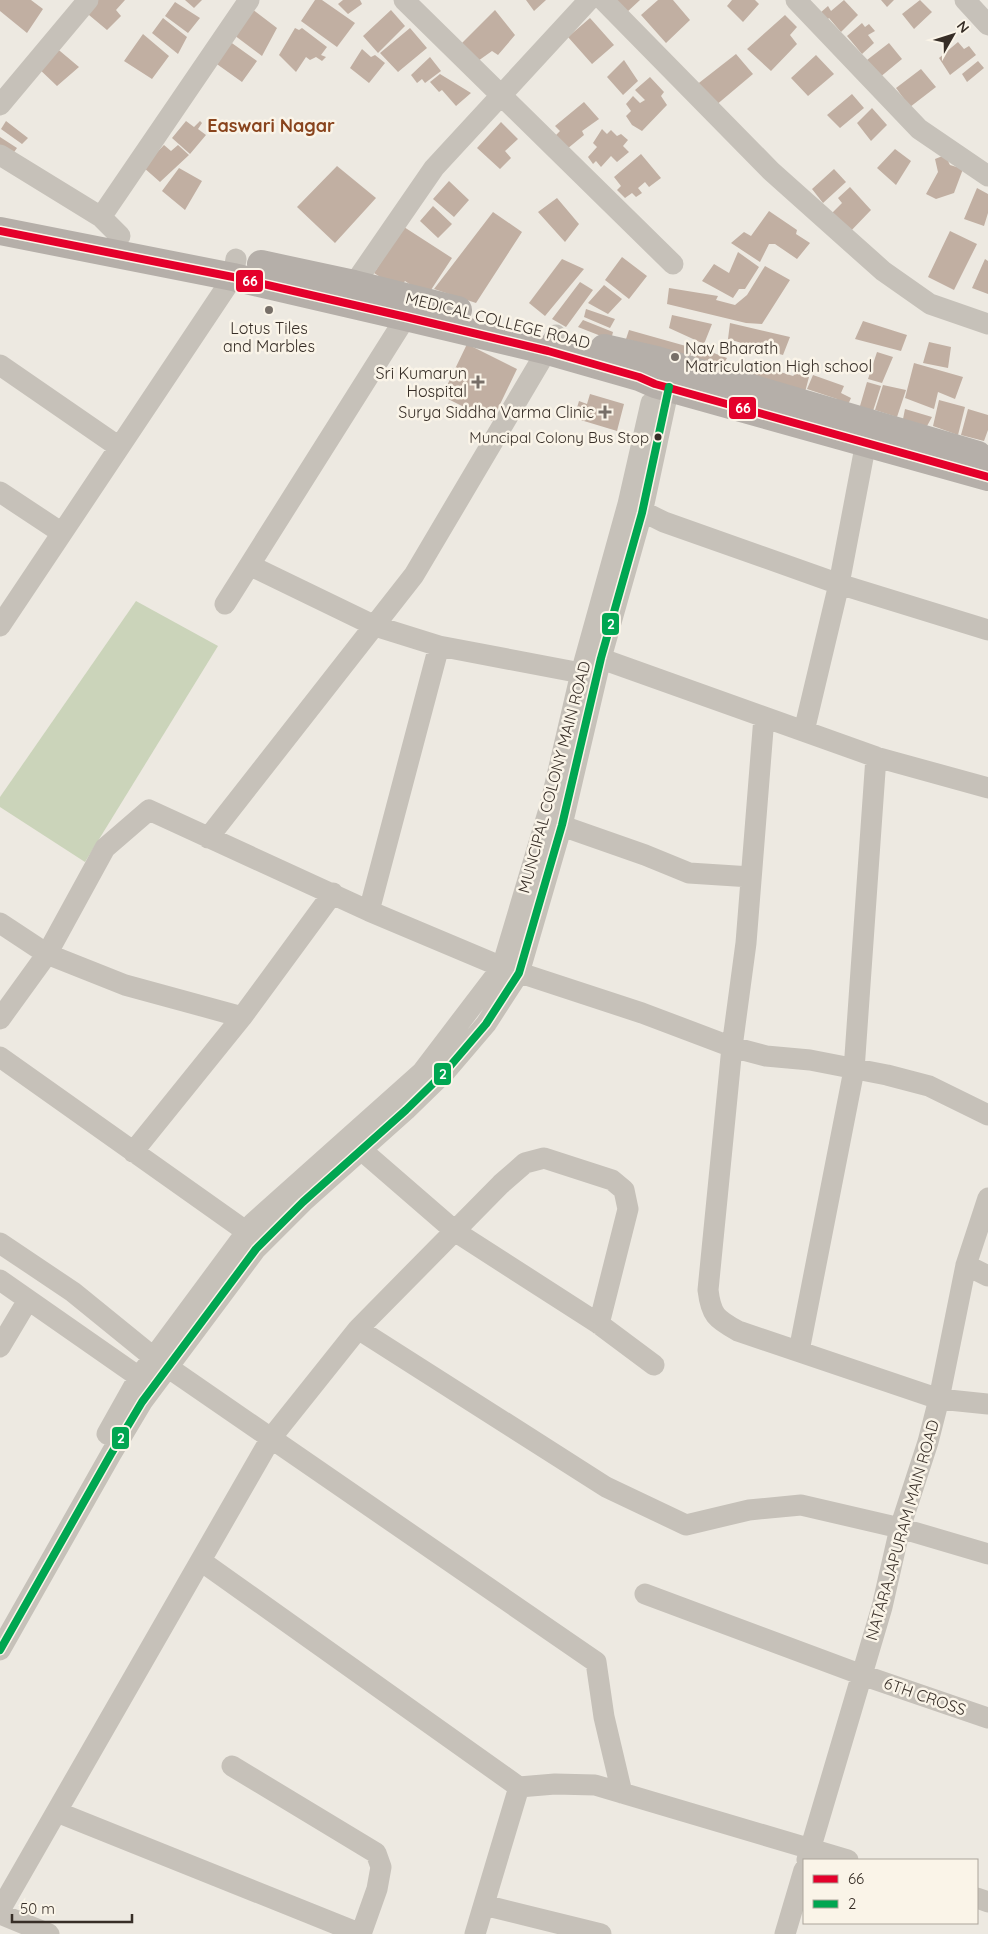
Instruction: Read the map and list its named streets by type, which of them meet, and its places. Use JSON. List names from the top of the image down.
{
  "streets": {
    "main road": ["MEDICAL COLLEGE ROAD"],
    "street": ["MUNCIPAL COLONY MAIN ROAD", "NATARAJAPURAM MAIN ROAD", "6TH CROSS"]
  },
  "crossings": [
    ["MEDICAL COLLEGE ROAD", "MUNCIPAL COLONY MAIN ROAD"],
    ["NATARAJAPURAM MAIN ROAD", "6TH CROSS"]
  ],
  "districts": ["Easwari Nagar"],
  "places": {
    "other": ["Lotus Tiles and Marbles", "Nav Bharath Matriculation High school", "Muncipal Colony Bus Stop"],
    "health": ["Sri Kumarun Hospital", "Surya Siddha Varma Clinic"]
  },
  "lines": ["transit line 66", "transit line 2"],
  "legend": ["66", "2"],
  "scale_bar": "50 m",
  "north": "top right"
}
